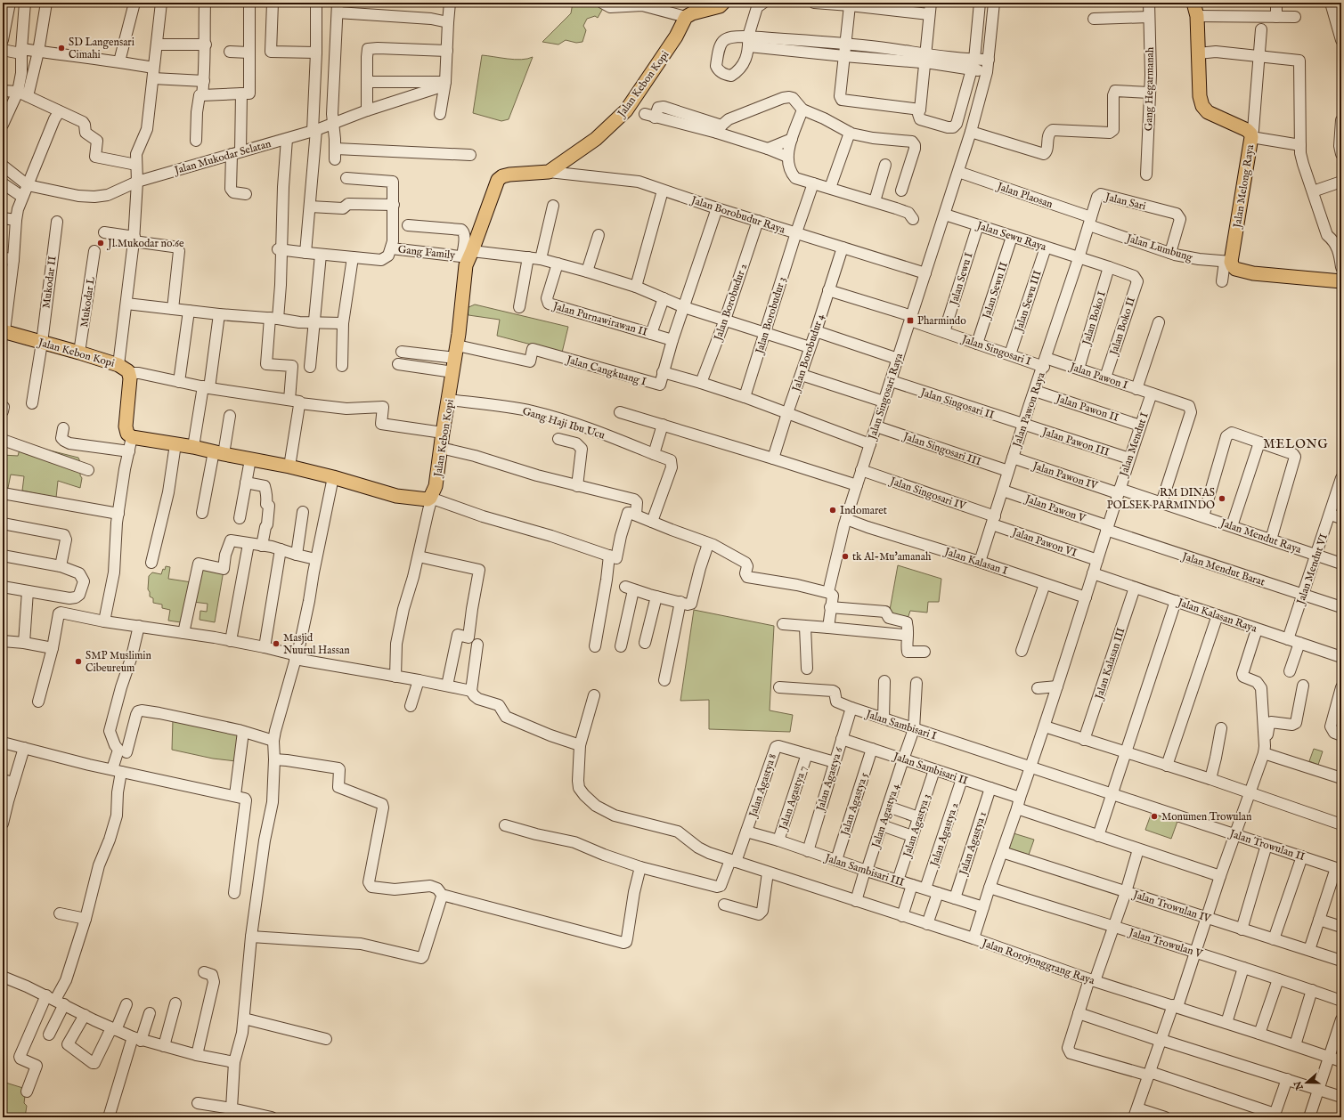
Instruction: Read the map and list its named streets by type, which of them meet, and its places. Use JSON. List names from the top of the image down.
{
  "streets": {
    "main road": ["Jalan Kebon Kopi", "Jalan Melong Raya"],
    "street": [
      "Gang Hegarmanah",
      "Jalan Mukodar Selatan",
      "Jalan Plaosan",
      "Jalan Sari",
      "Jalan Borobudur Raya",
      "Jalan Sewu Raya",
      "Jalan Lumbung",
      "Gang Family",
      "Jalan Sewu I",
      "Mukodar II",
      "Jalan Sewu II",
      "Jalan Sewu III",
      "Mukodar L",
      "Jalan Borobudur 2",
      "Jalan Borobudur 3",
      "Jalan Boko I",
      "Jalan Purnawirawan II",
      "Jalan Boko II",
      "Jalan Singosari I",
      "Jalan Borobudur 4",
      "Jalan Cangkuang I",
      "Jalan Pawon I",
      "Jalan Singosari Raya",
      "Jalan Singosari II",
      "Jalan Pawon II",
      "Jalan Pawon Raya",
      "Gang Haji Ibu Ucu",
      "Jalan Pawon III",
      "Jalan Mendut I",
      "Jalan Singosari III",
      "Jalan Pawon IV",
      "Jalan Singosari IV",
      "Jalan Pawon V",
      "Jalan Mendut Raya",
      "Jalan Pawon VI",
      "Jalan Kalasan I",
      "Jalan Mendut Barat",
      "Jalan Mendut VI",
      "Jalan Kalasan Raya",
      "Jalan Kalasan III",
      "Jalan Sambisari I",
      "Jalan Sambisari II",
      "Jalan Agastya 6",
      "Jalan Agastya 8",
      "Jalan Agastya 7",
      "Jalan Agastya 5",
      "Jalan Agastya 4",
      "Jalan Agastya 3",
      "Jalan Agastya 2",
      "Jalan Agastya 1",
      "Jalan Trowulan II",
      "Jalan Sambisari III",
      "Jalan Trowulan IV",
      "Jalan Trowulan V",
      "Jalan Rorojonggrang Raya"
    ]
  },
  "crossings": [
    ["Jalan Kebon Kopi", "Jalan Borobudur Raya"],
    ["Jalan Kebon Kopi", "Gang Family"],
    ["Jalan Kebon Kopi", "Mukodar II"],
    ["Jalan Kebon Kopi", "Mukodar L"],
    ["Jalan Kebon Kopi", "Jalan Cangkuang I"],
    ["Jalan Kebon Kopi", "Gang Haji Ibu Ucu"],
    ["Jalan Melong Raya", "Jalan Lumbung"],
    ["Jalan Plaosan", "Jalan Sari"],
    ["Jalan Plaosan", "Jalan Lumbung"],
    ["Jalan Plaosan", "Jalan Singosari Raya"],
    ["Jalan Sari", "Jalan Sewu Raya"],
    ["Jalan Sari", "Jalan Lumbung"],
    ["Jalan Sari", "Jalan Pawon Raya"],
    ["Jalan Borobudur Raya", "Jalan Borobudur 2"],
    ["Jalan Borobudur Raya", "Jalan Borobudur 3"],
    ["Jalan Borobudur Raya", "Jalan Borobudur 4"],
    ["Jalan Borobudur Raya", "Jalan Singosari Raya"],
    ["Jalan Sewu Raya", "Jalan Sewu I"],
    ["Jalan Sewu Raya", "Jalan Sewu II"],
    ["Jalan Sewu Raya", "Jalan Sewu III"],
    ["Jalan Sewu Raya", "Jalan Boko I"],
    ["Jalan Sewu Raya", "Jalan Boko II"],
    ["Jalan Sewu Raya", "Jalan Singosari Raya"],
    ["Jalan Sewu Raya", "Jalan Pawon Raya"],
    ["Gang Family", "Jalan Borobudur 2"],
    ["Gang Family", "Jalan Borobudur 3"],
    ["Gang Family", "Jalan Purnawirawan II"],
    ["Gang Family", "Jalan Borobudur 4"],
    ["Jalan Sewu I", "Jalan Singosari I"],
    ["Jalan Sewu II", "Jalan Singosari I"],
    ["Jalan Sewu III", "Jalan Singosari I"],
    ["Jalan Boko I", "Jalan Pawon I"],
    ["Jalan Boko II", "Jalan Pawon I"],
    ["Jalan Singosari I", "Jalan Borobudur 4"],
    ["Jalan Singosari I", "Jalan Pawon I"],
    ["Jalan Singosari I", "Jalan Singosari Raya"],
    ["Jalan Singosari I", "Jalan Pawon Raya"],
    ["Jalan Pawon I", "Jalan Pawon Raya"],
    ["Jalan Pawon I", "Jalan Mendut I"],
    ["Jalan Pawon I", "Jalan Mendut Raya"],
    ["Jalan Singosari Raya", "Jalan Singosari II"],
    ["Jalan Singosari Raya", "Jalan Singosari III"],
    ["Jalan Singosari Raya", "Jalan Singosari IV"],
    ["Jalan Singosari Raya", "Jalan Kalasan I"],
    ["Jalan Singosari II", "Jalan Pawon Raya"],
    ["Jalan Singosari II", "Jalan Pawon III"],
    ["Jalan Pawon II", "Jalan Pawon Raya"],
    ["Jalan Pawon II", "Jalan Mendut I"],
    ["Jalan Pawon Raya", "Jalan Pawon III"],
    ["Jalan Pawon Raya", "Jalan Singosari III"],
    ["Jalan Pawon Raya", "Jalan Pawon IV"],
    ["Jalan Pawon Raya", "Jalan Singosari IV"],
    ["Jalan Pawon Raya", "Jalan Pawon V"],
    ["Jalan Pawon Raya", "Jalan Pawon VI"],
    ["Jalan Pawon Raya", "Jalan Kalasan I"],
    ["Jalan Pawon III", "Jalan Mendut I"],
    ["Jalan Mendut I", "Jalan Pawon IV"],
    ["Jalan Mendut I", "Jalan Pawon V"],
    ["Jalan Mendut I", "Jalan Mendut Raya"],
    ["Jalan Mendut I", "Jalan Pawon VI"],
    ["Jalan Mendut I", "Jalan Kalasan I"],
    ["Jalan Mendut I", "Jalan Mendut Barat"],
    ["Jalan Mendut I", "Jalan Kalasan Raya"],
    ["Jalan Mendut I", "Jalan Sambisari I"],
    ["Jalan Mendut I", "Jalan Sambisari II"],
    ["Jalan Mendut I", "Jalan Trowulan II"],
    ["Jalan Mendut I", "Jalan Sambisari III"],
    ["Jalan Mendut I", "Jalan Trowulan IV"],
    ["Jalan Mendut I", "Jalan Trowulan V"],
    ["Jalan Mendut I", "Jalan Rorojonggrang Raya"],
    ["Jalan Pawon IV", "Jalan Mendut Raya"],
    ["Jalan Singosari IV", "Jalan Pawon VI"],
    ["Jalan Pawon V", "Jalan Mendut Barat"],
    ["Jalan Mendut Raya", "Jalan Mendut VI"],
    ["Jalan Mendut Barat", "Jalan Mendut VI"],
    ["Jalan Mendut VI", "Jalan Kalasan Raya"],
    ["Jalan Kalasan Raya", "Jalan Kalasan III"],
    ["Jalan Sambisari I", "Jalan Agastya 6"],
    ["Jalan Sambisari I", "Jalan Agastya 4"],
    ["Jalan Sambisari I", "Jalan Trowulan II"],
    ["Jalan Sambisari II", "Jalan Agastya 6"],
    ["Jalan Sambisari II", "Jalan Agastya 5"],
    ["Jalan Sambisari II", "Jalan Agastya 4"],
    ["Jalan Sambisari II", "Jalan Agastya 3"],
    ["Jalan Sambisari II", "Jalan Agastya 2"],
    ["Jalan Sambisari II", "Jalan Agastya 1"],
    ["Jalan Agastya 6", "Jalan Agastya 8"],
    ["Jalan Agastya 6", "Jalan Sambisari III"],
    ["Jalan Agastya 8", "Jalan Agastya 7"],
    ["Jalan Agastya 8", "Jalan Sambisari III"],
    ["Jalan Agastya 8", "Jalan Rorojonggrang Raya"],
    ["Jalan Agastya 7", "Jalan Sambisari III"],
    ["Jalan Agastya 5", "Jalan Sambisari III"],
    ["Jalan Agastya 4", "Jalan Sambisari III"],
    ["Jalan Agastya 4", "Jalan Rorojonggrang Raya"],
    ["Jalan Agastya 3", "Jalan Sambisari III"],
    ["Jalan Agastya 2", "Jalan Sambisari III"],
    ["Jalan Agastya 1", "Jalan Sambisari III"]
  ],
  "districts": ["MELONG"],
  "places": {
    "other": [
      "SD Langensari Cimahi",
      "Jl.Mukodar no.6e",
      "RM DINAS POLSEK PARMINDO",
      "Indomaret",
      "tk Al-Mu'amanah",
      "Masjid Nuurul Hassan",
      "SMP Muslimin Cibeureum",
      "Monumen Trowulan"
    ],
    "transit": ["Pharmindo"]
  },
  "north": "left"
}
